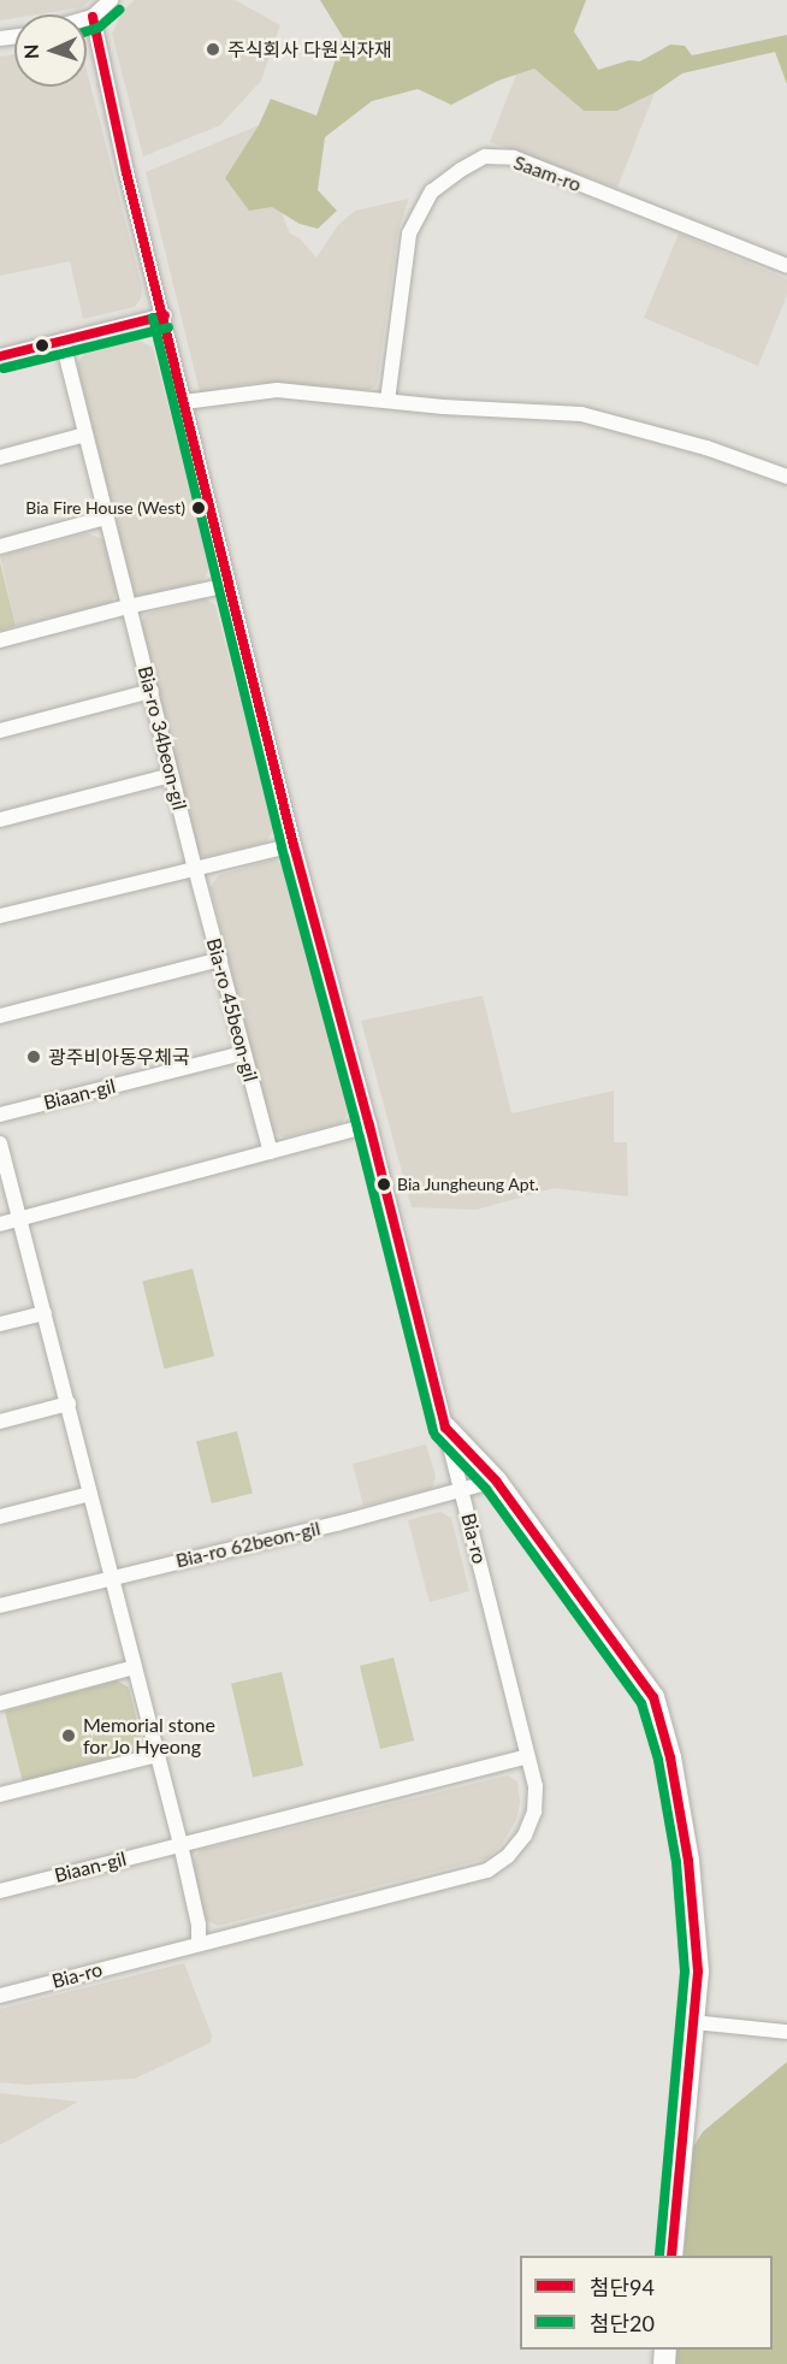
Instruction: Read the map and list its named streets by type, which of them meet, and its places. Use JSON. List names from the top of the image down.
{
  "streets": {
    "street": [
      "Saam-ro",
      "Bia-ro 34beon-gil",
      "Bia-ro 45beon-gil",
      "Biaan-gil",
      "Bia-ro",
      "Bia-ro 62beon-gil"
    ]
  },
  "crossings": [
    ["Bia-ro 34beon-gil", "Bia-ro 45beon-gil"],
    ["Bia-ro 45beon-gil", "Biaan-gil"],
    ["Bia-ro", "Bia-ro 62beon-gil"]
  ],
  "places": [
    "주식회사 다원식자재",
    "Bia Fire House (West)",
    "광주비아동우체국",
    "Bia Jungheung Apt.",
    "Memorial stone for Jo Hyeong"
  ],
  "lines": ["transit line 첨단20", "transit line 첨단94"],
  "legend": ["첨단94", "첨단20"],
  "north": "left"
}
